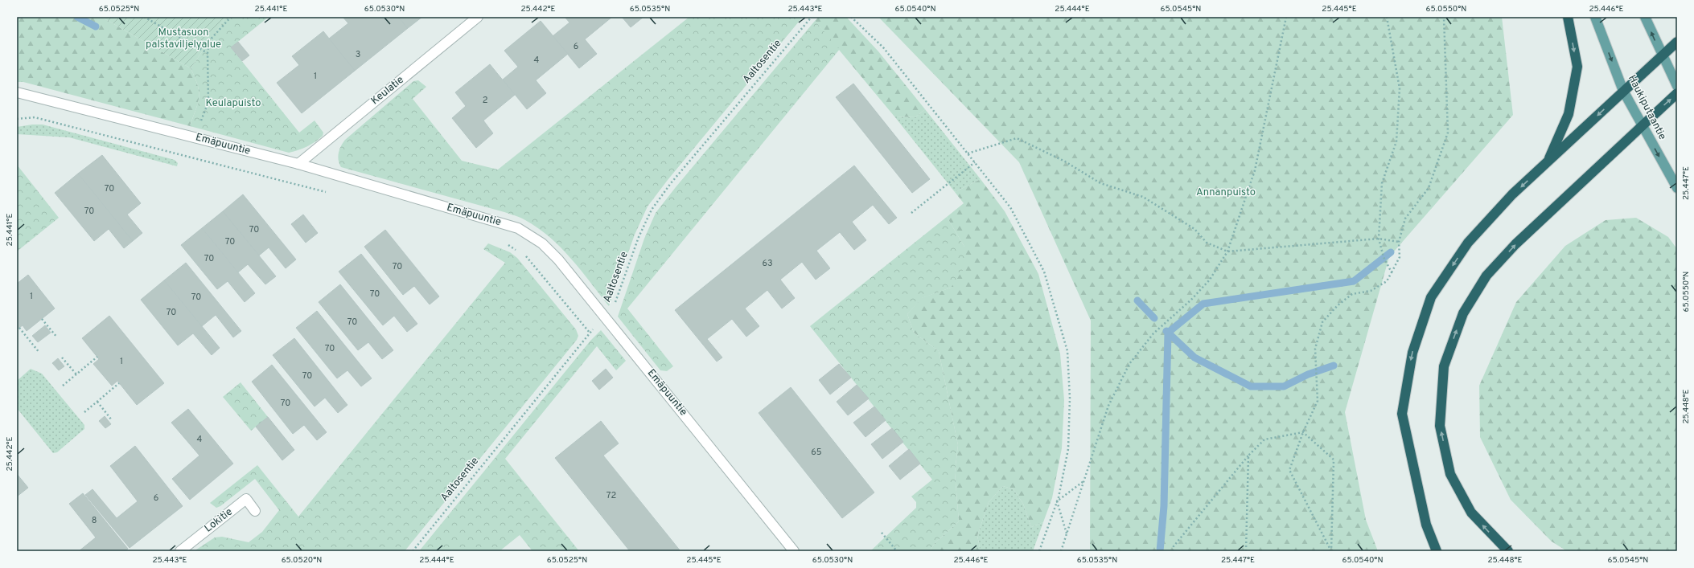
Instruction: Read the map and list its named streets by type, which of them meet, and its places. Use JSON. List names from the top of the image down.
{
  "streets": {
    "main road": ["Haukiputaantie"],
    "street": ["Keulatie", "Emäpuuntie", "Lokitie"],
    "path": ["Aaltosentie"]
  },
  "crossings": [
    ["Aaltosentie", "Emäpuuntie"],
    ["Keulatie", "Emäpuuntie"]
  ],
  "parks": ["Mustasuon palstaviljelyalue", "Keulapuisto", "Annanpuisto"],
  "house_numbers": [
    "6",
    "3",
    "4",
    "1",
    "2",
    "70",
    "70",
    "70",
    "70",
    "70",
    "63",
    "70",
    "70",
    "1",
    "70",
    "70",
    "70",
    "70",
    "1",
    "70",
    "70",
    "4",
    "65",
    "72",
    "6",
    "8"
  ],
  "coordinates": [
    "65.0525°N",
    "25.441°E",
    "65.0530°N",
    "25.442°E",
    "65.0535°N",
    "25.443°E",
    "65.0540°N",
    "25.444°E",
    "65.0545°N",
    "25.445°E",
    "65.0550°N",
    "25.446°E",
    "25.447°E",
    "25.448°E",
    "65.0520°N"
  ]
}
